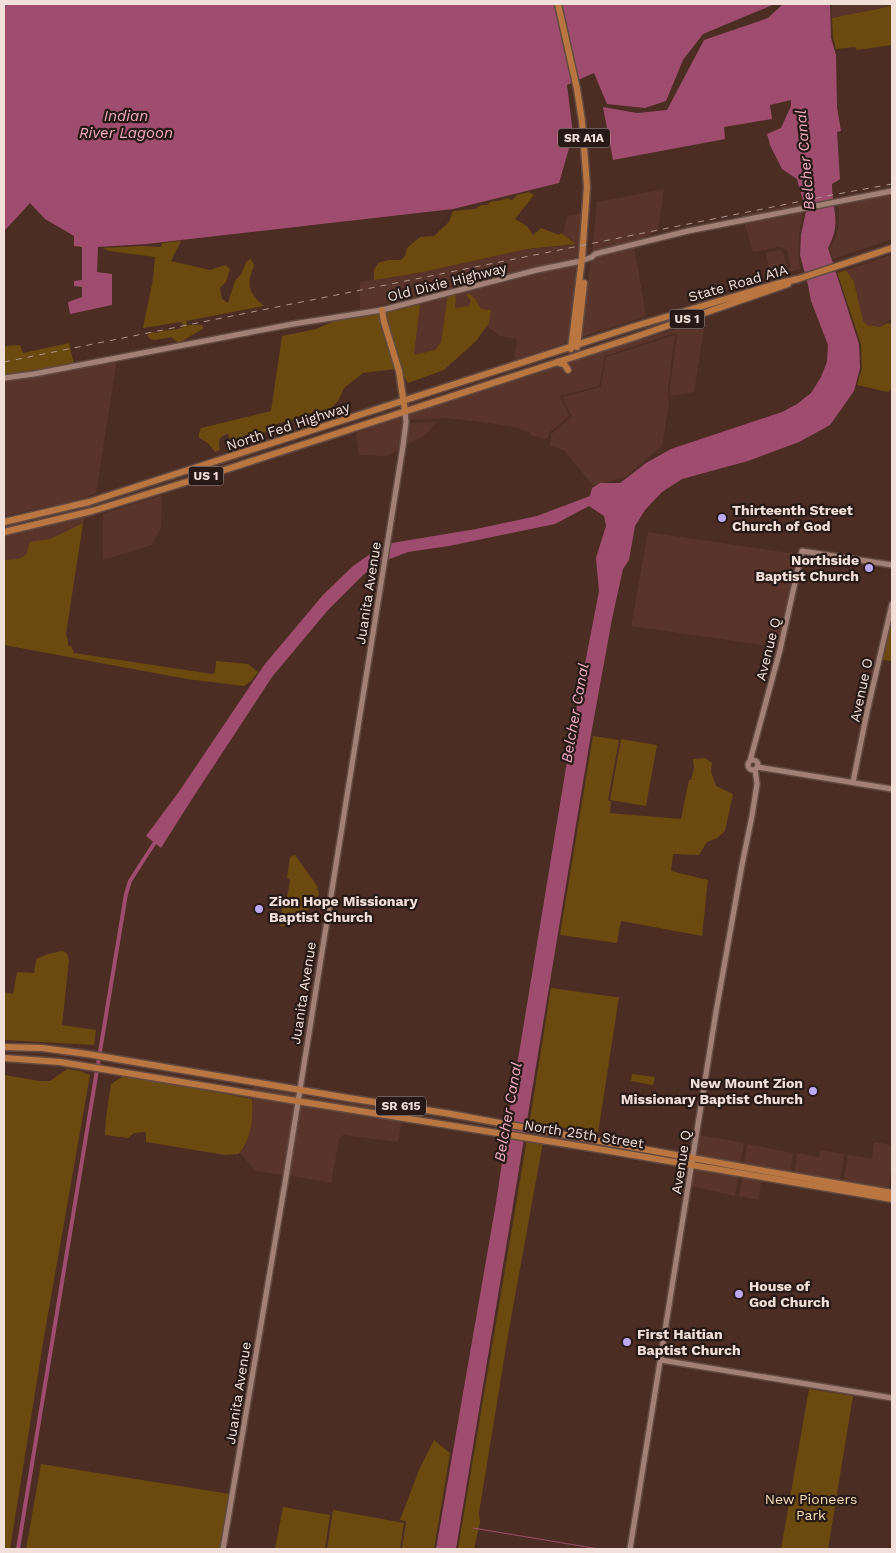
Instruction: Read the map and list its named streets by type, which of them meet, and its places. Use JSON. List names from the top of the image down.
{
  "streets": {
    "main road": [
      "SR A1A",
      "State Road A1A",
      "US 1",
      "North Fed Highway",
      "SR 615",
      "North 25th Street"
    ],
    "street": [
      "Old Dixie Highway",
      "Juanita Avenue",
      "Avenue Q",
      "Avenue O"
    ]
  },
  "crossings": [
    ["SR A1A", "State Road A1A"],
    ["SR A1A", "US 1"],
    ["SR A1A", "North Fed Highway"],
    ["State Road A1A", "US 1"],
    ["State Road A1A", "North Fed Highway"],
    ["US 1", "North Fed Highway"],
    ["North Fed Highway", "Juanita Avenue"],
    ["Juanita Avenue", "North 25th Street"],
    ["Avenue Q", "North 25th Street"]
  ],
  "water": ["Indian River Lagoon", "Belcher Canal"],
  "parks": ["New Pioneers Park"],
  "places": [
    "Thirteenth Street Church of God",
    "Northside Baptist Church",
    "Zion Hope Missionary Baptist Church",
    "New Mount Zion Missionary Baptist Church",
    "House of God Church",
    "First Haitian Baptist Church"
  ]
}
